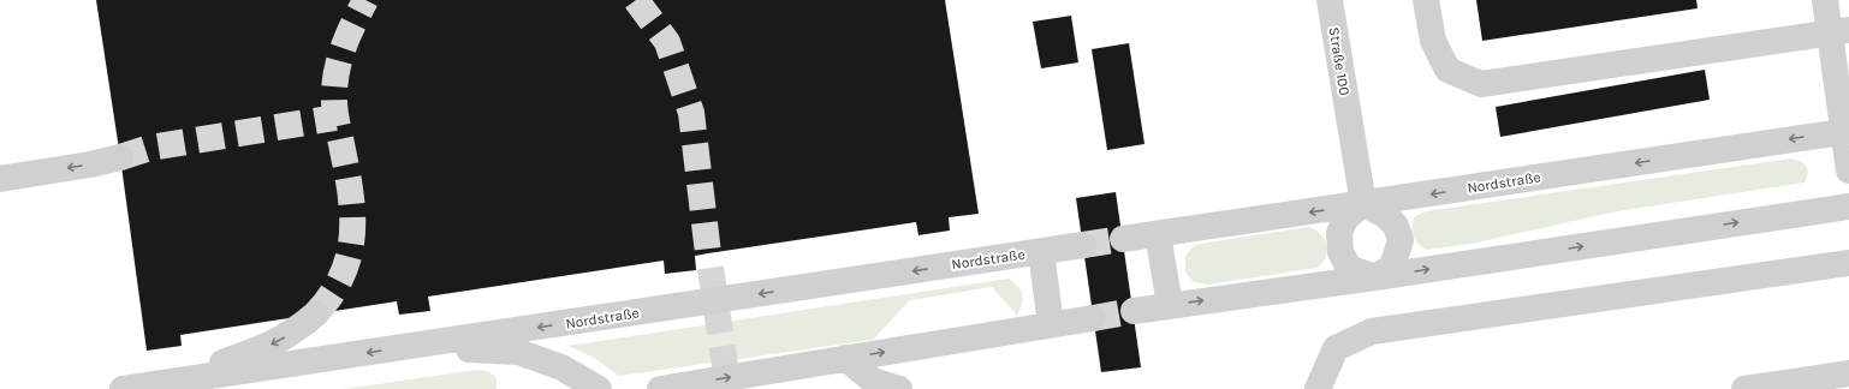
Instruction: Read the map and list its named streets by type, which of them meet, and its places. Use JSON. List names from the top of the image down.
{
  "streets": {
    "street": ["Straße 100", "Nordstraße"]
  },
  "crossings": [
    ["Straße 100", "Nordstraße"]
  ]
}
